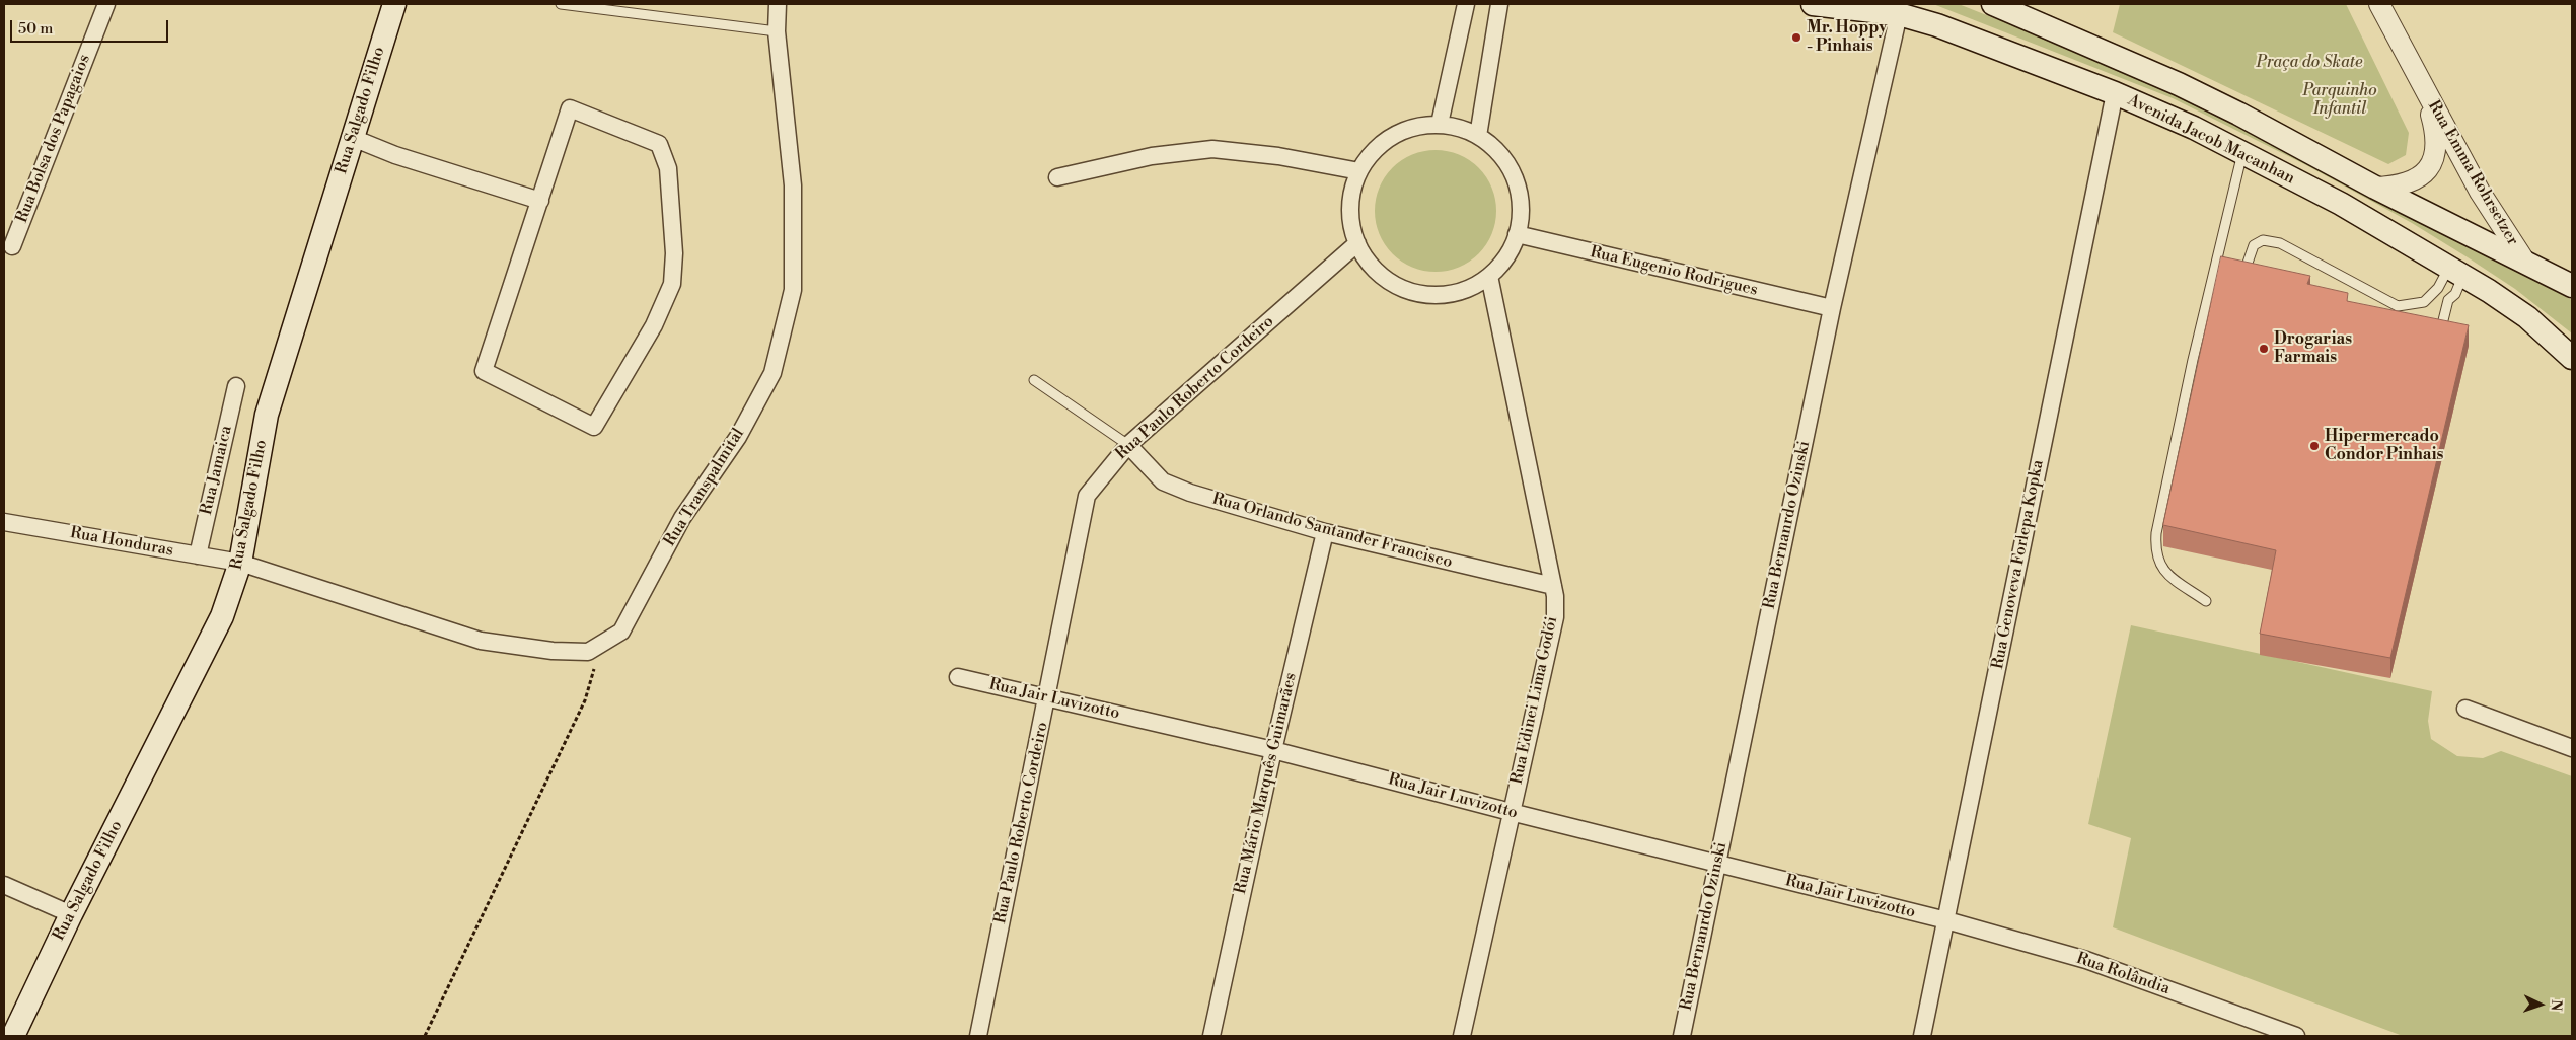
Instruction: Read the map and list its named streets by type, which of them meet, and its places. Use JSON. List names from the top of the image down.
{
  "streets": {
    "main road": ["Rua Salgado Filho", "Avenida Jacob Macanhan"],
    "street": [
      "Rua Bolsa dos Papagaios",
      "Rua Emma Rohrsetzer",
      "Rua Eugenio Rodrigues",
      "Rua Paulo Roberto Cordeiro",
      "Rua Jamaica",
      "Rua Transpalmital",
      "Rua Bernanrdo Ozinski",
      "Rua Orlando Santander Francisco",
      "Rua Honduras",
      "Rua Genoveva Forlepa Kopka",
      "Rua Jair Luvizotto",
      "Rua Edinei Lima Godói",
      "Rua Mário Marquês Guimarães",
      "Rua Rolândia"
    ]
  },
  "crossings": [
    ["Rua Salgado Filho", "Rua Transpalmital"],
    ["Rua Salgado Filho", "Rua Honduras"],
    ["Avenida Jacob Macanhan", "Rua Emma Rohrsetzer"],
    ["Avenida Jacob Macanhan", "Rua Bernanrdo Ozinski"],
    ["Avenida Jacob Macanhan", "Rua Genoveva Forlepa Kopka"],
    ["Rua Eugenio Rodrigues", "Rua Paulo Roberto Cordeiro"],
    ["Rua Eugenio Rodrigues", "Rua Bernanrdo Ozinski"],
    ["Rua Eugenio Rodrigues", "Rua Edinei Lima Godói"],
    ["Rua Paulo Roberto Cordeiro", "Rua Orlando Santander Francisco"],
    ["Rua Paulo Roberto Cordeiro", "Rua Jair Luvizotto"],
    ["Rua Paulo Roberto Cordeiro", "Rua Edinei Lima Godói"],
    ["Rua Jamaica", "Rua Honduras"],
    ["Rua Transpalmital", "Rua Honduras"],
    ["Rua Bernanrdo Ozinski", "Rua Jair Luvizotto"],
    ["Rua Orlando Santander Francisco", "Rua Edinei Lima Godói"],
    ["Rua Orlando Santander Francisco", "Rua Mário Marquês Guimarães"],
    ["Rua Genoveva Forlepa Kopka", "Rua Jair Luvizotto"],
    ["Rua Genoveva Forlepa Kopka", "Rua Rolândia"],
    ["Rua Jair Luvizotto", "Rua Edinei Lima Godói"],
    ["Rua Jair Luvizotto", "Rua Mário Marquês Guimarães"],
    ["Rua Jair Luvizotto", "Rua Rolândia"]
  ],
  "parks": ["Praça do Skate", "Parquinho Infantil"],
  "places": ["Mr. Hoppy - Pinhais", "Drogarias Farmais", "Hipermercado Condor Pinhais"],
  "scale_bar": "50 m",
  "north": "right"
}
